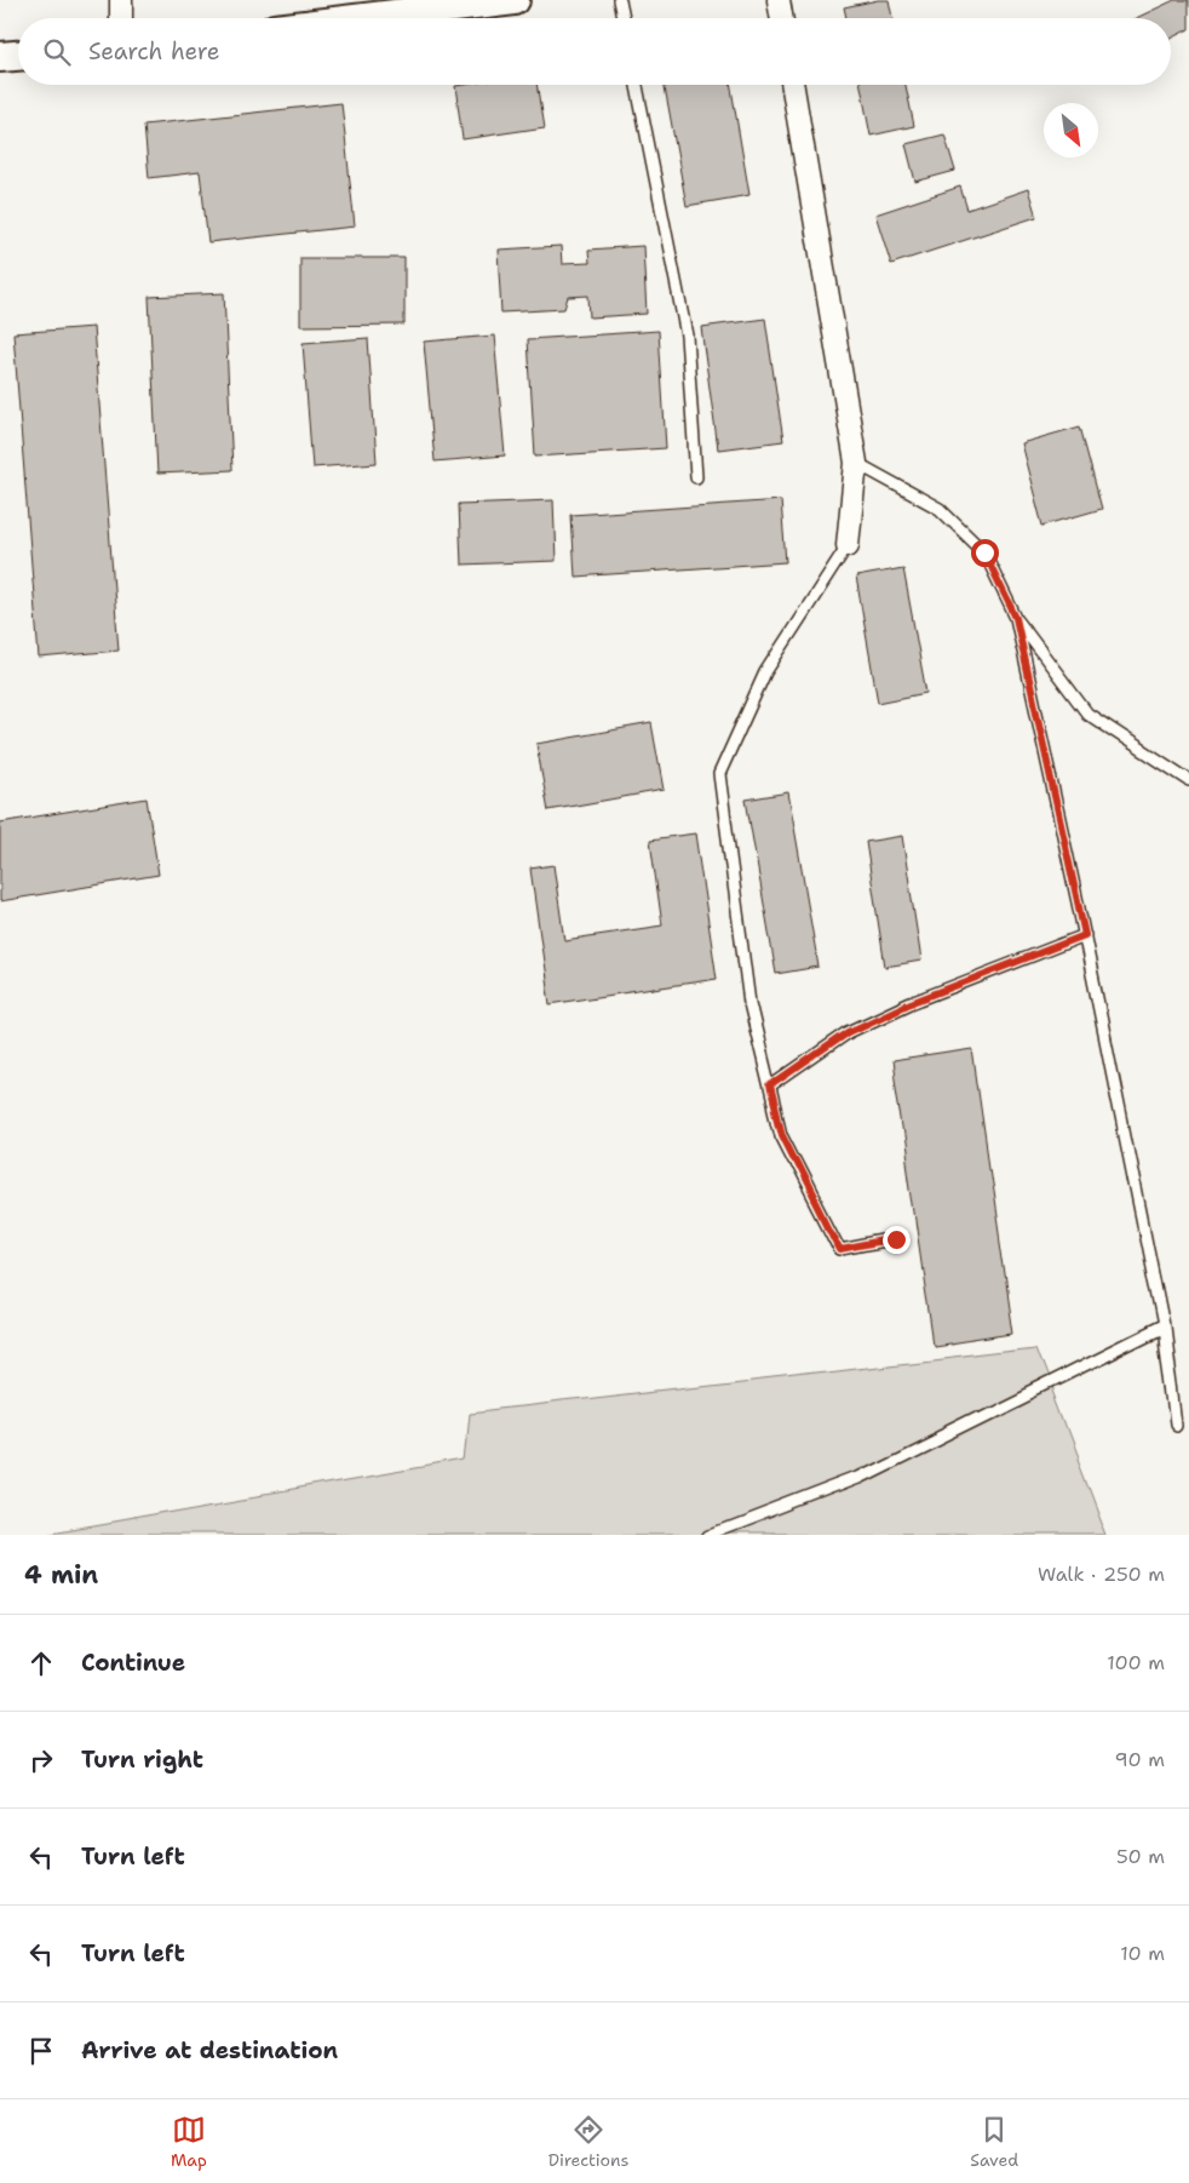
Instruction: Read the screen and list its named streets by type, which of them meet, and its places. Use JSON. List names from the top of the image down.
{
  "north": "bottom right",
  "page": {
    "search": "Search here",
    "heading": ["4 min", "Walk · 250 m"],
    "list": [
      ["Continue", "100 m"],
      ["Turn right", "90 m"],
      ["Turn left", "50 m"],
      ["Turn left", "10 m"],
      "Arrive at destination"
    ],
    "nav": ["Map", "Directions", "Saved"]
  }
}
